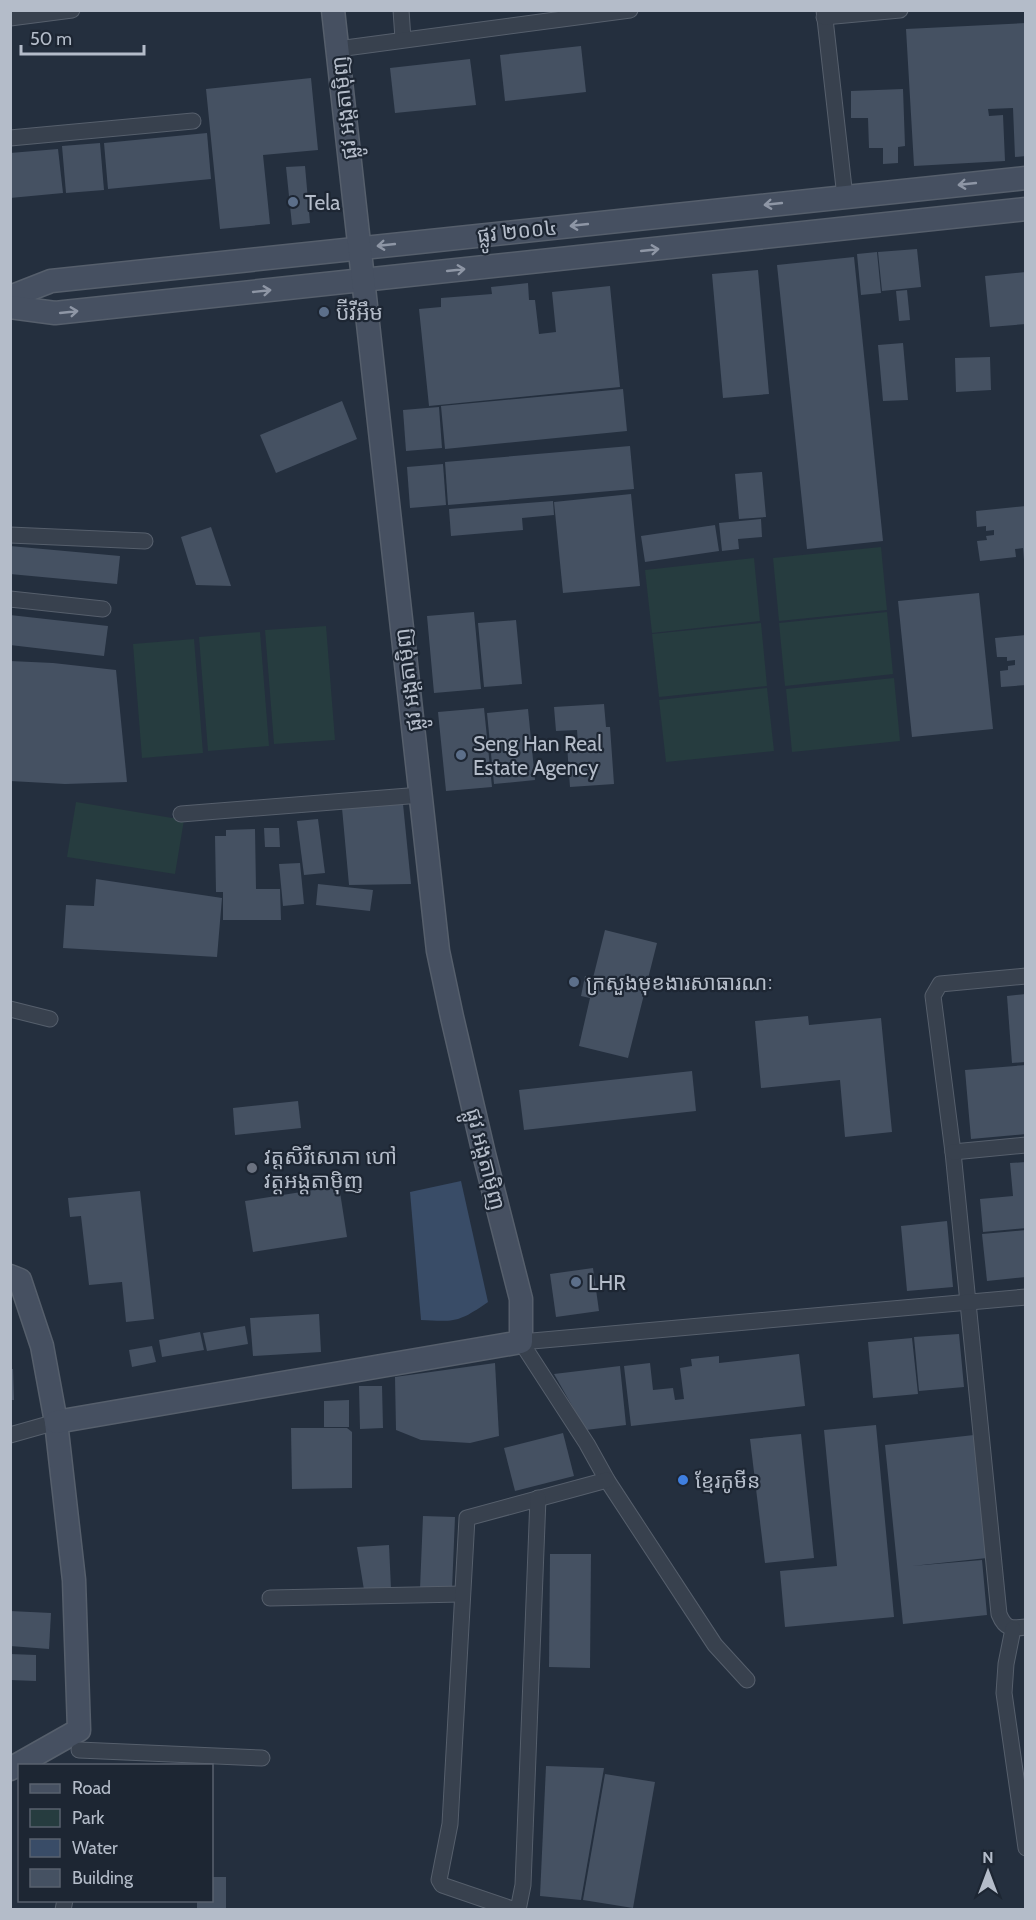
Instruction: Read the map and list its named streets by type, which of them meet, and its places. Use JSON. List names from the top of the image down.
{
  "streets": {
    "street": ["ផ្លូវ អង្តតាម៉ិញ", "ផ្លូវ ២០០៤"]
  },
  "crossings": [
    ["ផ្លូវ អង្តតាម៉ិញ", "ផ្លូវ ២០០៤"]
  ],
  "places": [
    "Tela",
    "ប៊ីវីអឹម",
    "Seng Han Real Estate Agency",
    "ក្រសួងមុខងារសាធារណៈ",
    "វត្តសិរីសោភា ហៅ វត្តអង្តតាម៉ិញ",
    "LHR",
    "ខ្មែរកូមីន"
  ],
  "legend": [
    "Road",
    "Park",
    "Water",
    "Building"
  ],
  "scale_bar": "50 m",
  "north": "top"
}
